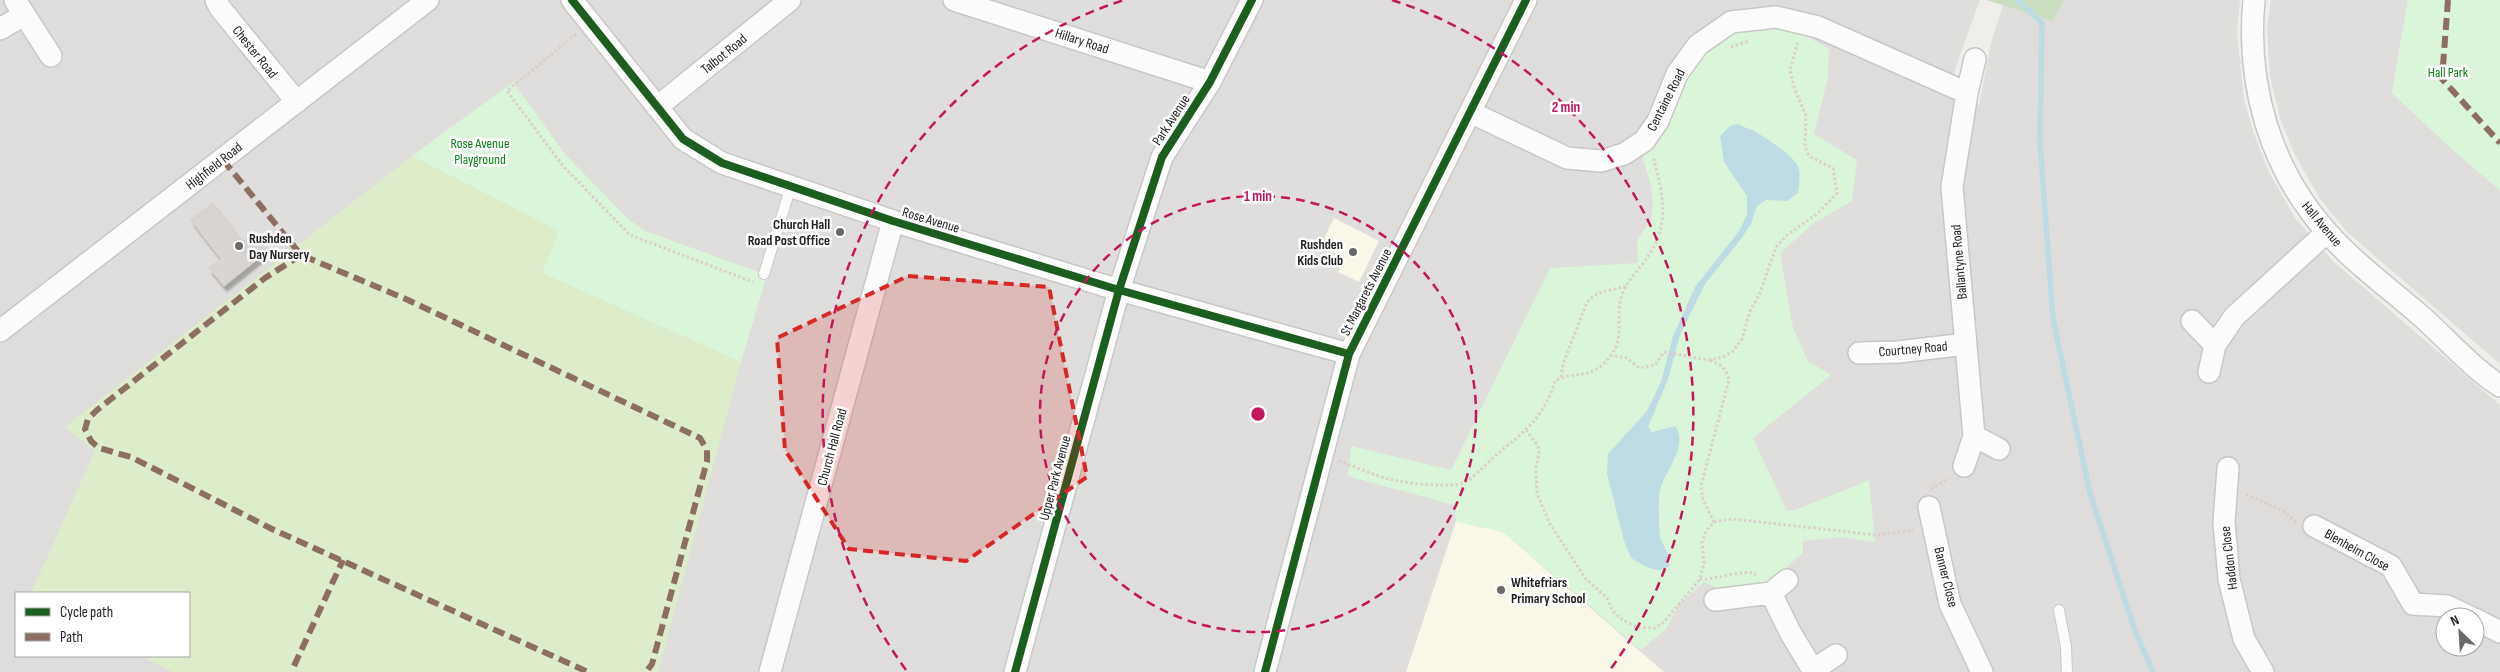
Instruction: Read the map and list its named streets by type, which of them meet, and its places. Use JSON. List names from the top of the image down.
{
  "streets": {
    "street": [
      "Hillary Road",
      "Chester Road",
      "Talbot Road",
      "Centaine Road",
      "Park Avenue",
      "Highfield Road",
      "Rose Avenue",
      "Hall Avenue",
      "Ballantyne Road",
      "St Margarets Avenue",
      "Courtney Road",
      "Church Hall Road",
      "Upper Park Avenue",
      "Blenheim Close",
      "Haddon Close",
      "Banner Close"
    ]
  },
  "crossings": [
    ["Hillary Road", "Park Avenue"],
    ["Chester Road", "Highfield Road"],
    ["Talbot Road", "Rose Avenue"],
    ["Centaine Road", "Ballantyne Road"],
    ["Centaine Road", "St Margarets Avenue"],
    ["Park Avenue", "Rose Avenue"],
    ["Park Avenue", "Upper Park Avenue"],
    ["Rose Avenue", "St Margarets Avenue"],
    ["Rose Avenue", "Church Hall Road"],
    ["Rose Avenue", "Upper Park Avenue"],
    ["Ballantyne Road", "Courtney Road"]
  ],
  "parks": ["Hall Park", "Rose Avenue Playground"],
  "places": [
    "Church Hall Road Post Office",
    "Rushden Day Nursery",
    "Rushden Kids Club",
    "Whitefriars Primary School"
  ],
  "legend": ["Cycle path", "Path"],
  "north": "top left",
  "rings": ["2 min", "1 min"]
}
